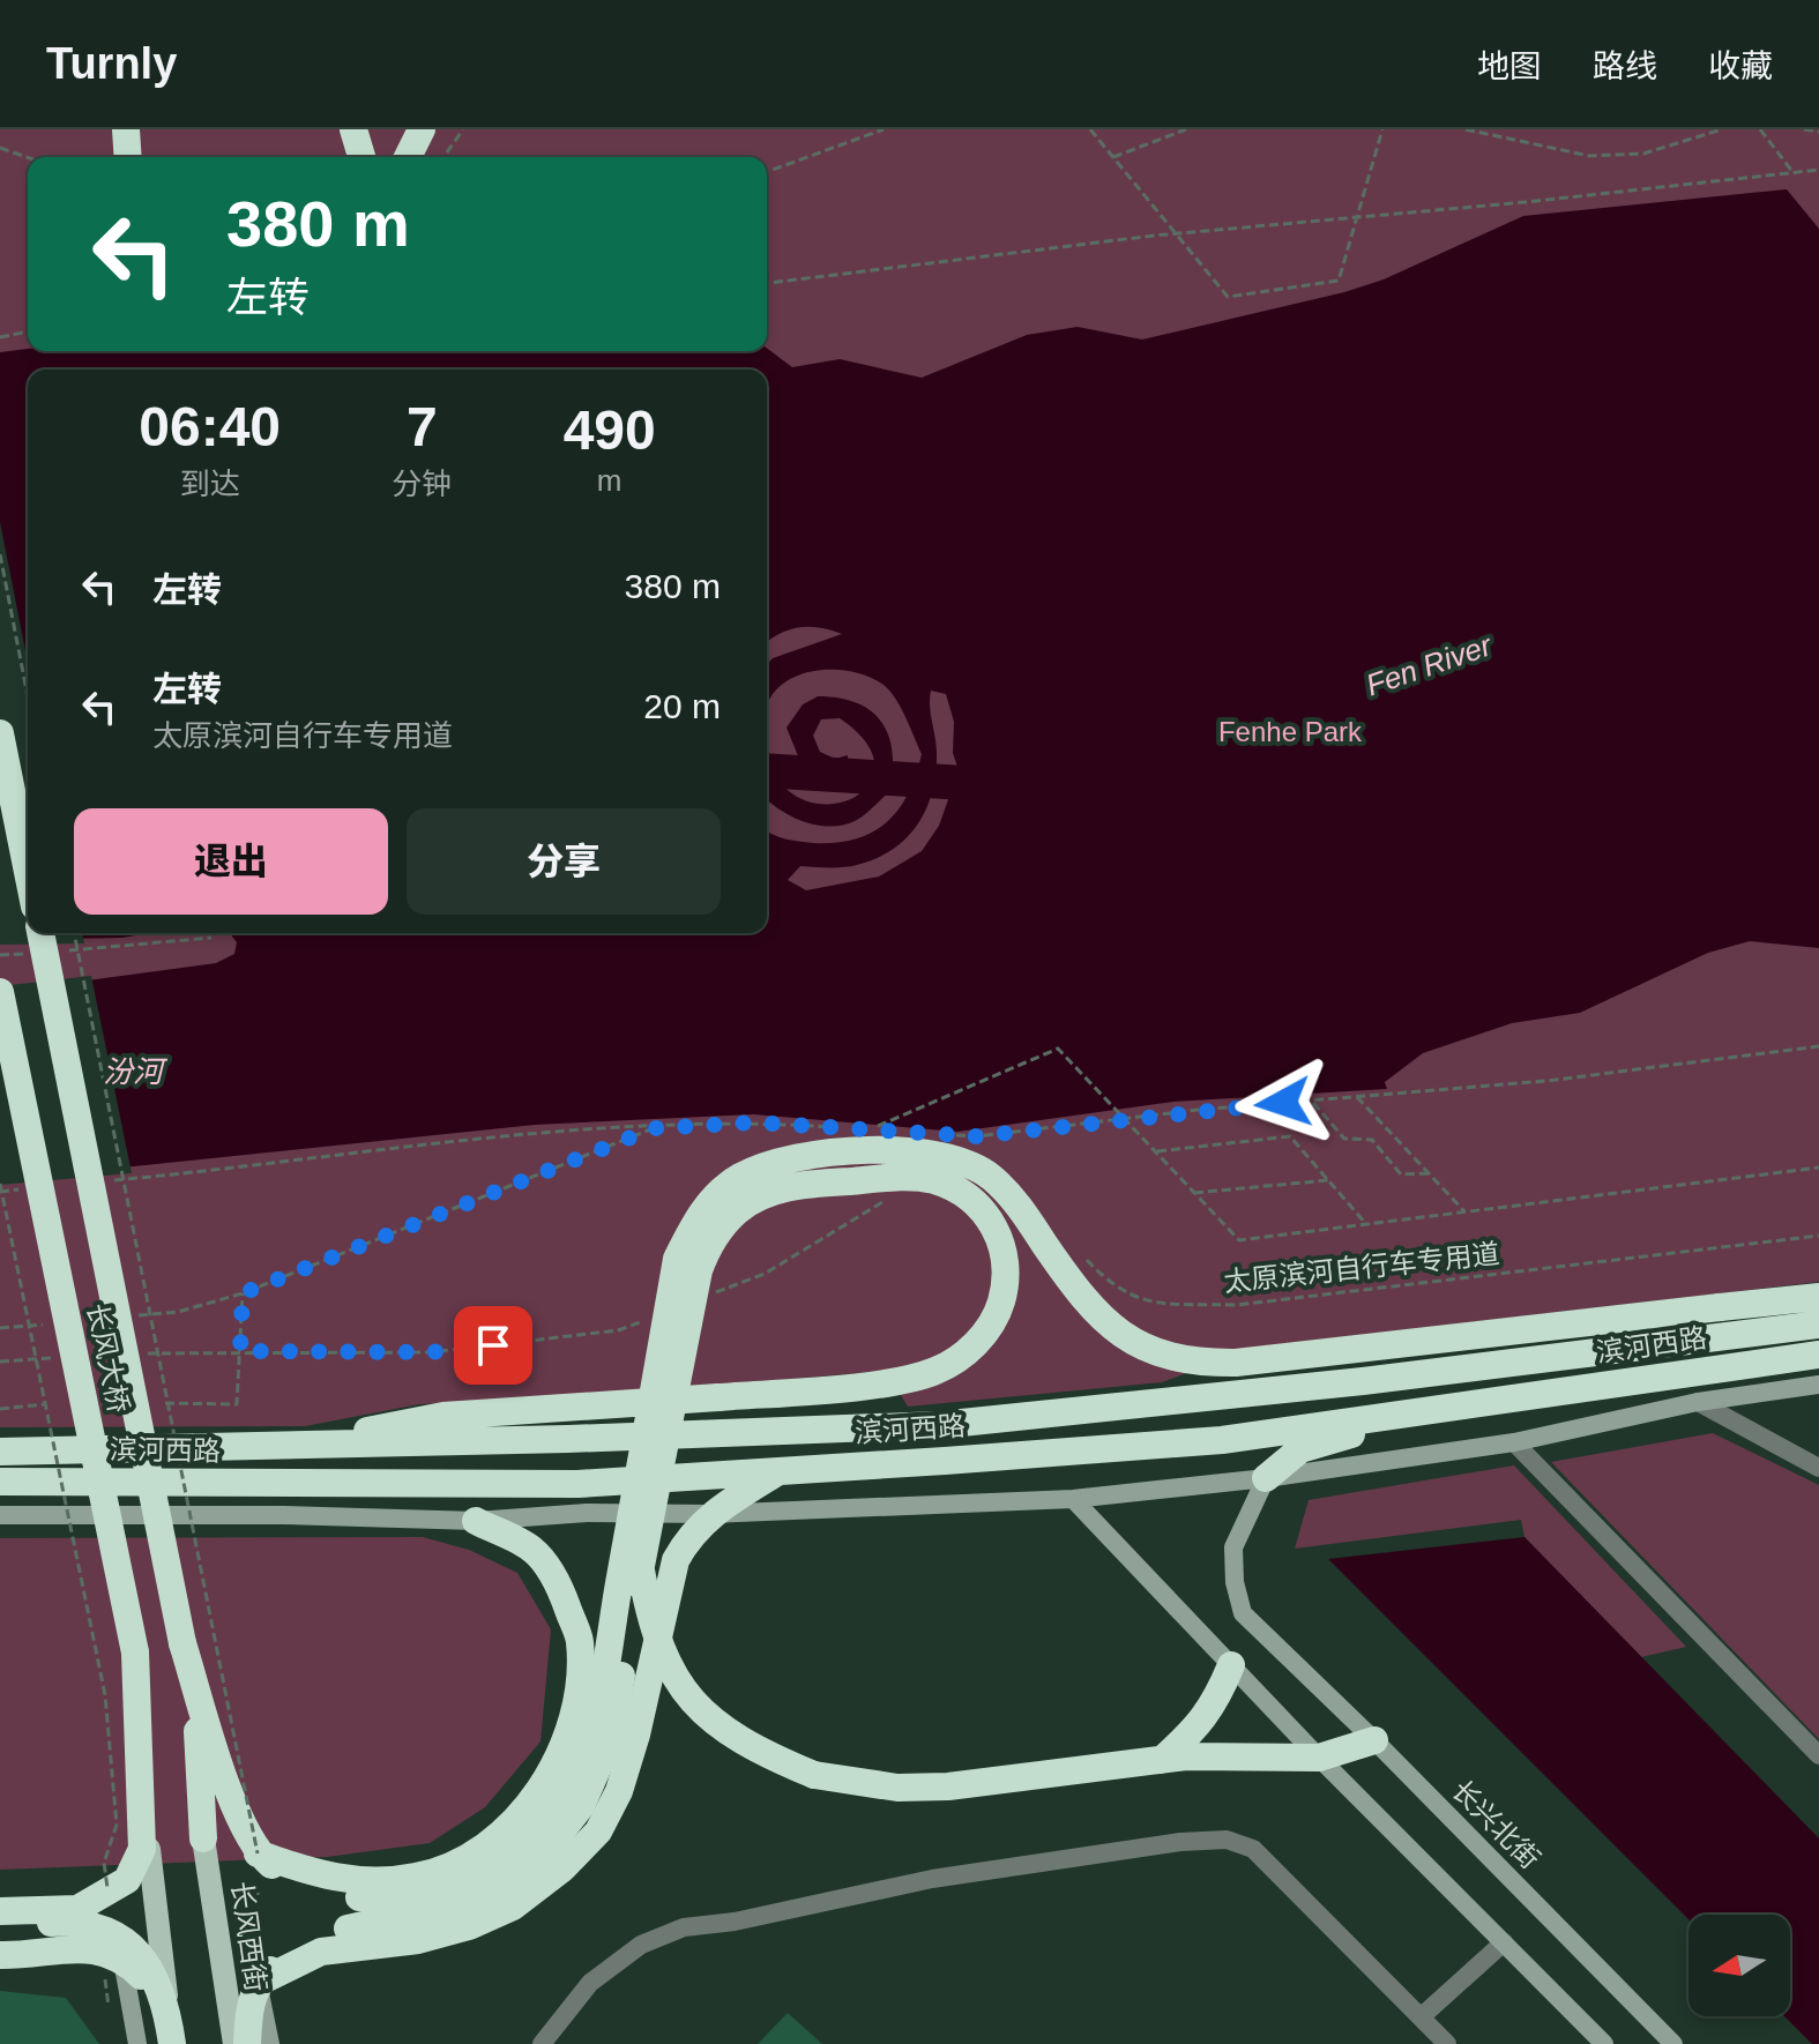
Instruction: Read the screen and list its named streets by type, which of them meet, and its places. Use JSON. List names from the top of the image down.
{
  "streets": {
    "highway": ["滨河西路", "长风大桥"],
    "main road": ["长风西街"],
    "street": ["长兴北街"],
    "path": ["太原滨河自行车专用道"]
  },
  "water": ["Fen River", "汾河"],
  "parks": ["Fenhe Park"],
  "north": "left",
  "page": {
    "header": "Turnly",
    "nav": ["地图", "路线", "收藏"],
    "turn": ["380 m", "左转"],
    "eta": [
      "06:40",
      "到达",
      "7",
      "分钟",
      "490",
      "m"
    ],
    "list": [
      {
        "name": "左转",
        "value": "380 m"
      },
      {
        "name": "左转",
        "note": "太原滨河自行车专用道",
        "value": "20 m"
      }
    ],
    "buttons": ["退出", "分享"]
  }
}
